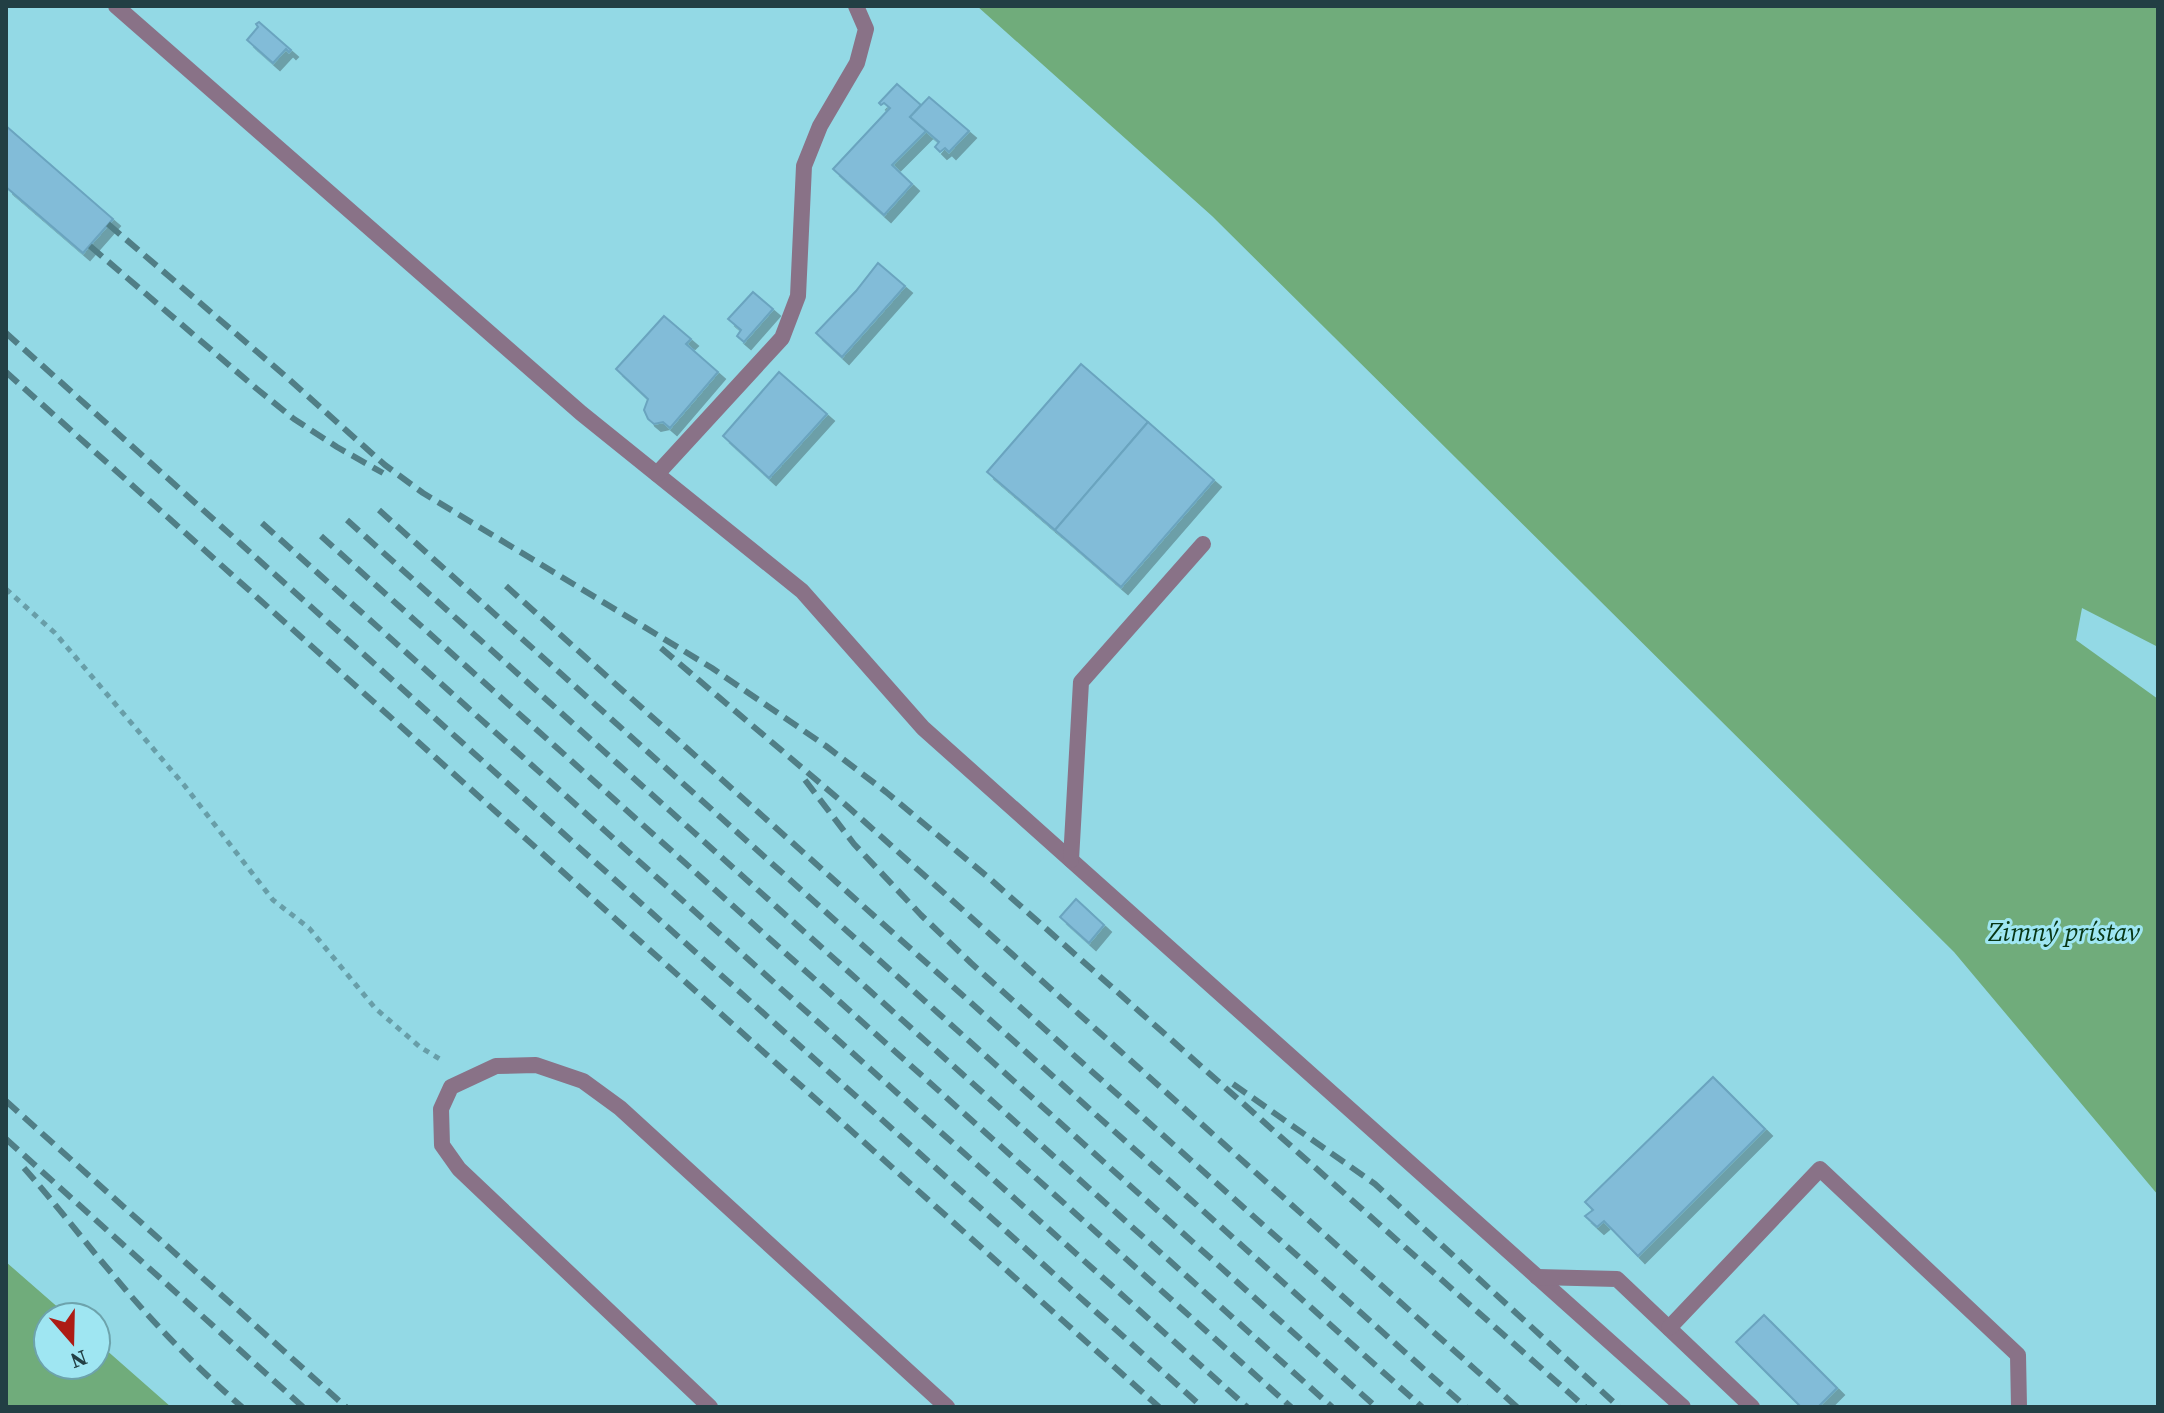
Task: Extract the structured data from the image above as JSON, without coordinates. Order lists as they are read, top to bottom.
{
  "water": ["Zimný prístav"],
  "north": "bottom"
}
